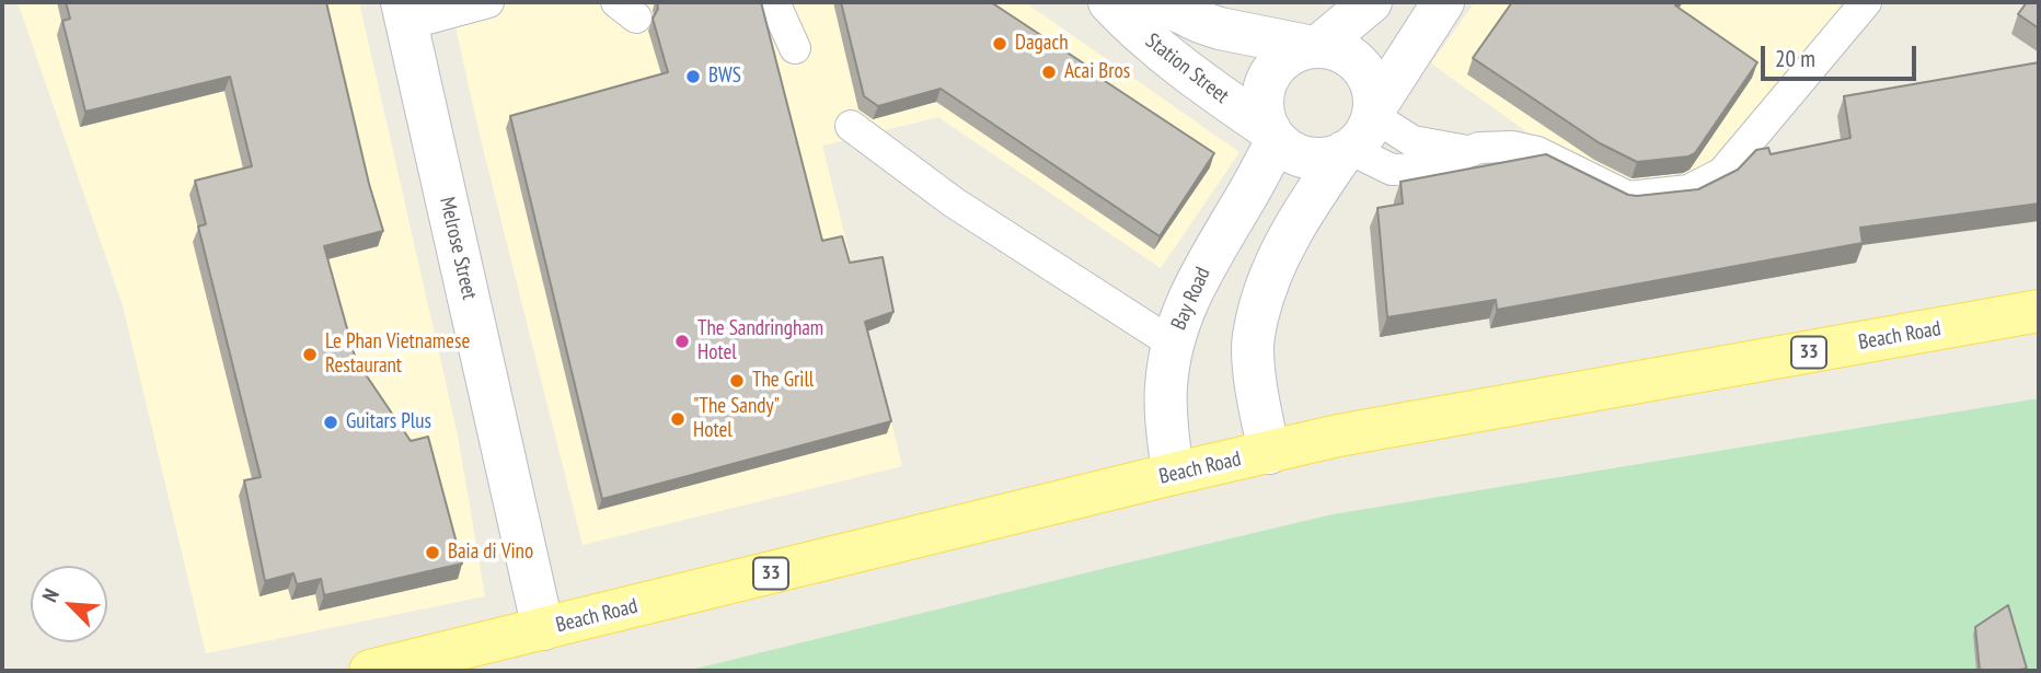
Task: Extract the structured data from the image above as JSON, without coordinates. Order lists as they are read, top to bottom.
{
  "streets": {
    "main road": [
      "Station Street",
      "Melrose Street",
      "Bay Road",
      "Beach Road",
      "33"
    ]
  },
  "crossings": [
    ["Station Street", "Bay Road"],
    ["Melrose Street", "Beach Road"],
    ["Bay Road", "Beach Road"]
  ],
  "places": [
    "Dagach",
    "Acai Bros",
    "BWS",
    "The Sandringham Hotel",
    "Le Phan Vietnamese Restaurant",
    "The Grill",
    "\"The Sandy\" Hotel",
    "Guitars Plus",
    "Baia di Vino"
  ],
  "scale_bar": "20 m",
  "north": "top left"
}
